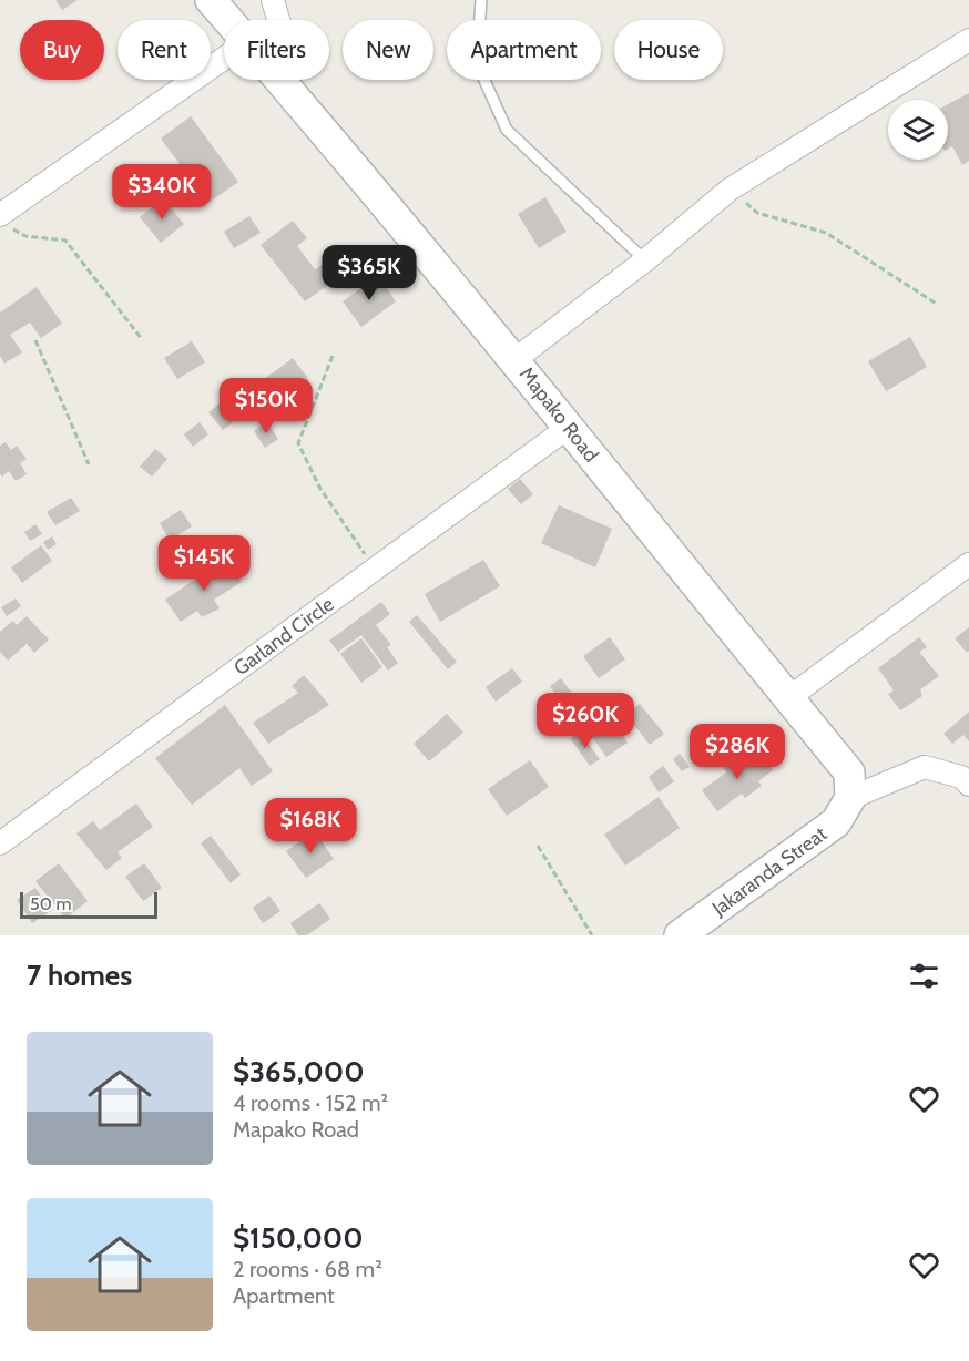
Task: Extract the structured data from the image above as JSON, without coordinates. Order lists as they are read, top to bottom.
{
  "streets": {
    "street": ["Mapako Road", "Garland Circle", "Jakaranda Streat"]
  },
  "crossings": [
    ["Mapako Road", "Garland Circle"],
    ["Mapako Road", "Jakaranda Streat"]
  ],
  "scale_bar": "50 m",
  "page": {
    "chip": [
      "Buy",
      "Rent",
      "Filters",
      "New",
      "Apartment",
      "House"
    ],
    "price": [
      "$340K",
      "$365K",
      "$150K",
      "$145K",
      "$260K",
      "$286K",
      "$168K"
    ],
    "scale": "50 m",
    "heading": "7 homes",
    "list": [
      {
        "name": "$365,000",
        "note": "4 rooms · 152 m² · Mapako Road"
      },
      {
        "name": "$150,000",
        "note": "2 rooms · 68 m² · Apartment"
      }
    ]
  }
}
